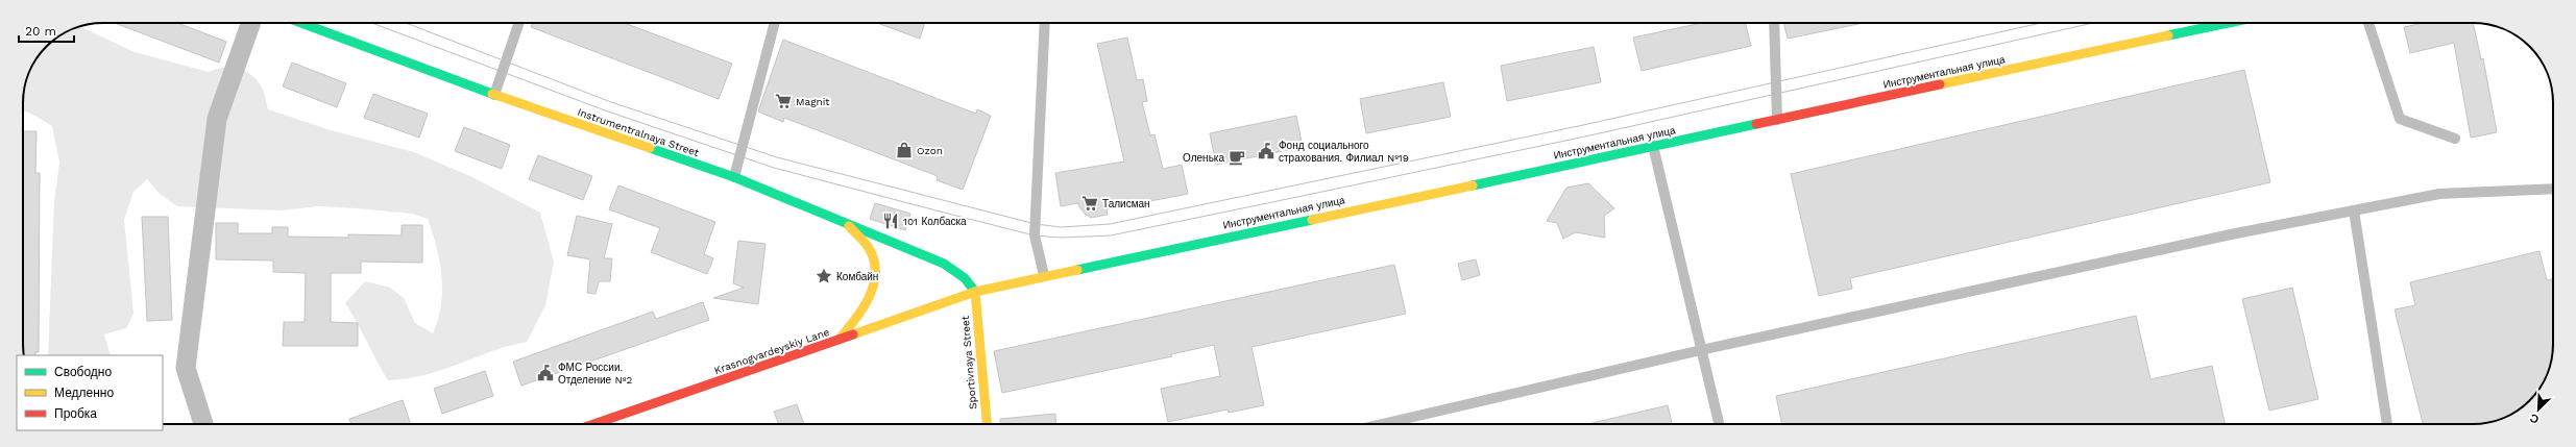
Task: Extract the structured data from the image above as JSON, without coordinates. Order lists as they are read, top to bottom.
{
  "streets": {
    "street": [
      "Инструментальная улица",
      "Instrumentralnaya Street",
      "Krasnogvardeyskiy Lane",
      "Sportivnaya Street"
    ]
  },
  "crossings": [
    ["Инструментальная улица", "Instrumentralnaya Street"],
    ["Инструментальная улица", "Krasnogvardeyskiy Lane"],
    ["Инструментальная улица", "Sportivnaya Street"],
    ["Instrumentralnaya Street", "Krasnogvardeyskiy Lane"],
    ["Instrumentralnaya Street", "Sportivnaya Street"],
    ["Krasnogvardeyskiy Lane", "Sportivnaya Street"]
  ],
  "places": {
    "supermarket": ["Magnit", "Талисман"],
    "shop": ["Ozon"],
    "public building": ["Фонд социального страхования. Филиал №19", "ФМС России. Отделение №2"],
    "cafe": ["Оленька"],
    "restaurant": ["101 Колбаска"],
    "place": ["Комбайн"]
  },
  "legend": ["Свободно", "Медленно", "Пробка"],
  "scale_bar": "20 m",
  "north": "bottom left"
}
